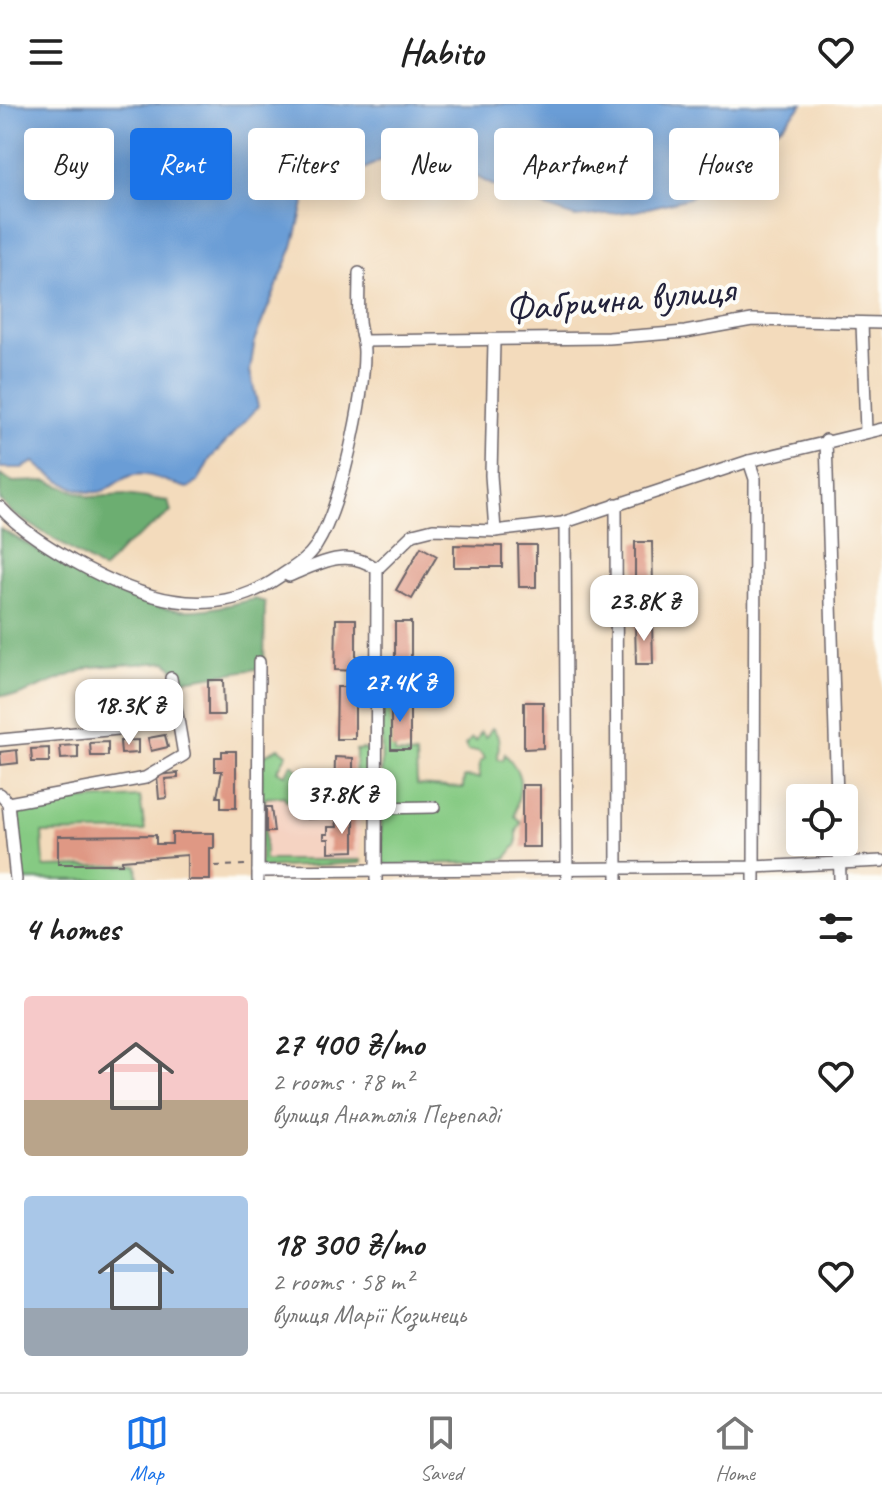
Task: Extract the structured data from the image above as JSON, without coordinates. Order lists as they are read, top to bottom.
{
  "streets": {
    "street": ["Фабрична вулиця"]
  },
  "page": {
    "header": "Habito",
    "chip": [
      "Buy",
      "Rent",
      "Filters",
      "New",
      "Apartment",
      "House"
    ],
    "price": [
      "23.8K ₴",
      "27.4K ₴",
      "18.3K ₴",
      "37.8K ₴"
    ],
    "heading": "4 homes",
    "list": [
      {
        "name": "27 400 ₴/mo",
        "note": "2 rooms · 78 m² · вулиця Анатолія Перепаді"
      },
      {
        "name": "18 300 ₴/mo",
        "note": "2 rooms · 58 m² · вулиця Марії Козинець"
      }
    ],
    "tabs": ["Map", "Saved", "Home"]
  }
}
